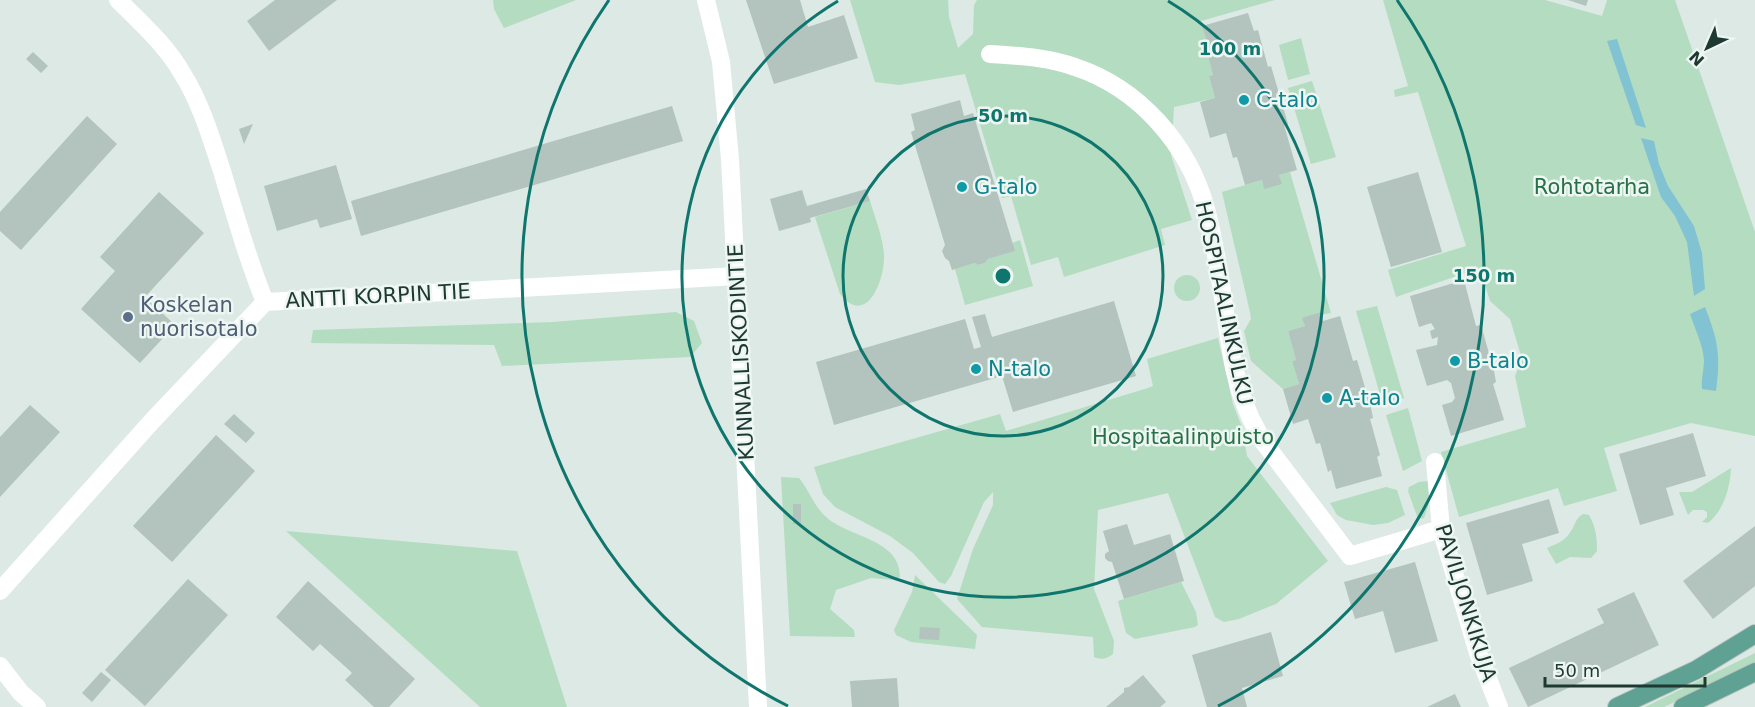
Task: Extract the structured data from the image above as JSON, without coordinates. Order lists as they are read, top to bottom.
{
  "streets": {
    "street": [
      "ANTTI KORPIN TIE",
      "HOSPITAALINKULKU",
      "KUNNALLISKODINTIE",
      "PAVILJONKIKUJA"
    ]
  },
  "crossings": [
    ["ANTTI KORPIN TIE", "KUNNALLISKODINTIE"],
    ["HOSPITAALINKULKU", "PAVILJONKIKUJA"]
  ],
  "parks": ["Rohtotarha", "Hospitaalinpuisto"],
  "places": [
    "C-talo",
    "G-talo",
    "Koskelan nuorisotalo",
    "B-talo",
    "N-talo",
    "A-talo"
  ],
  "scale_bar": "50 m",
  "north": "bottom left",
  "rings": ["100 m", "50 m", "150 m"]
}
